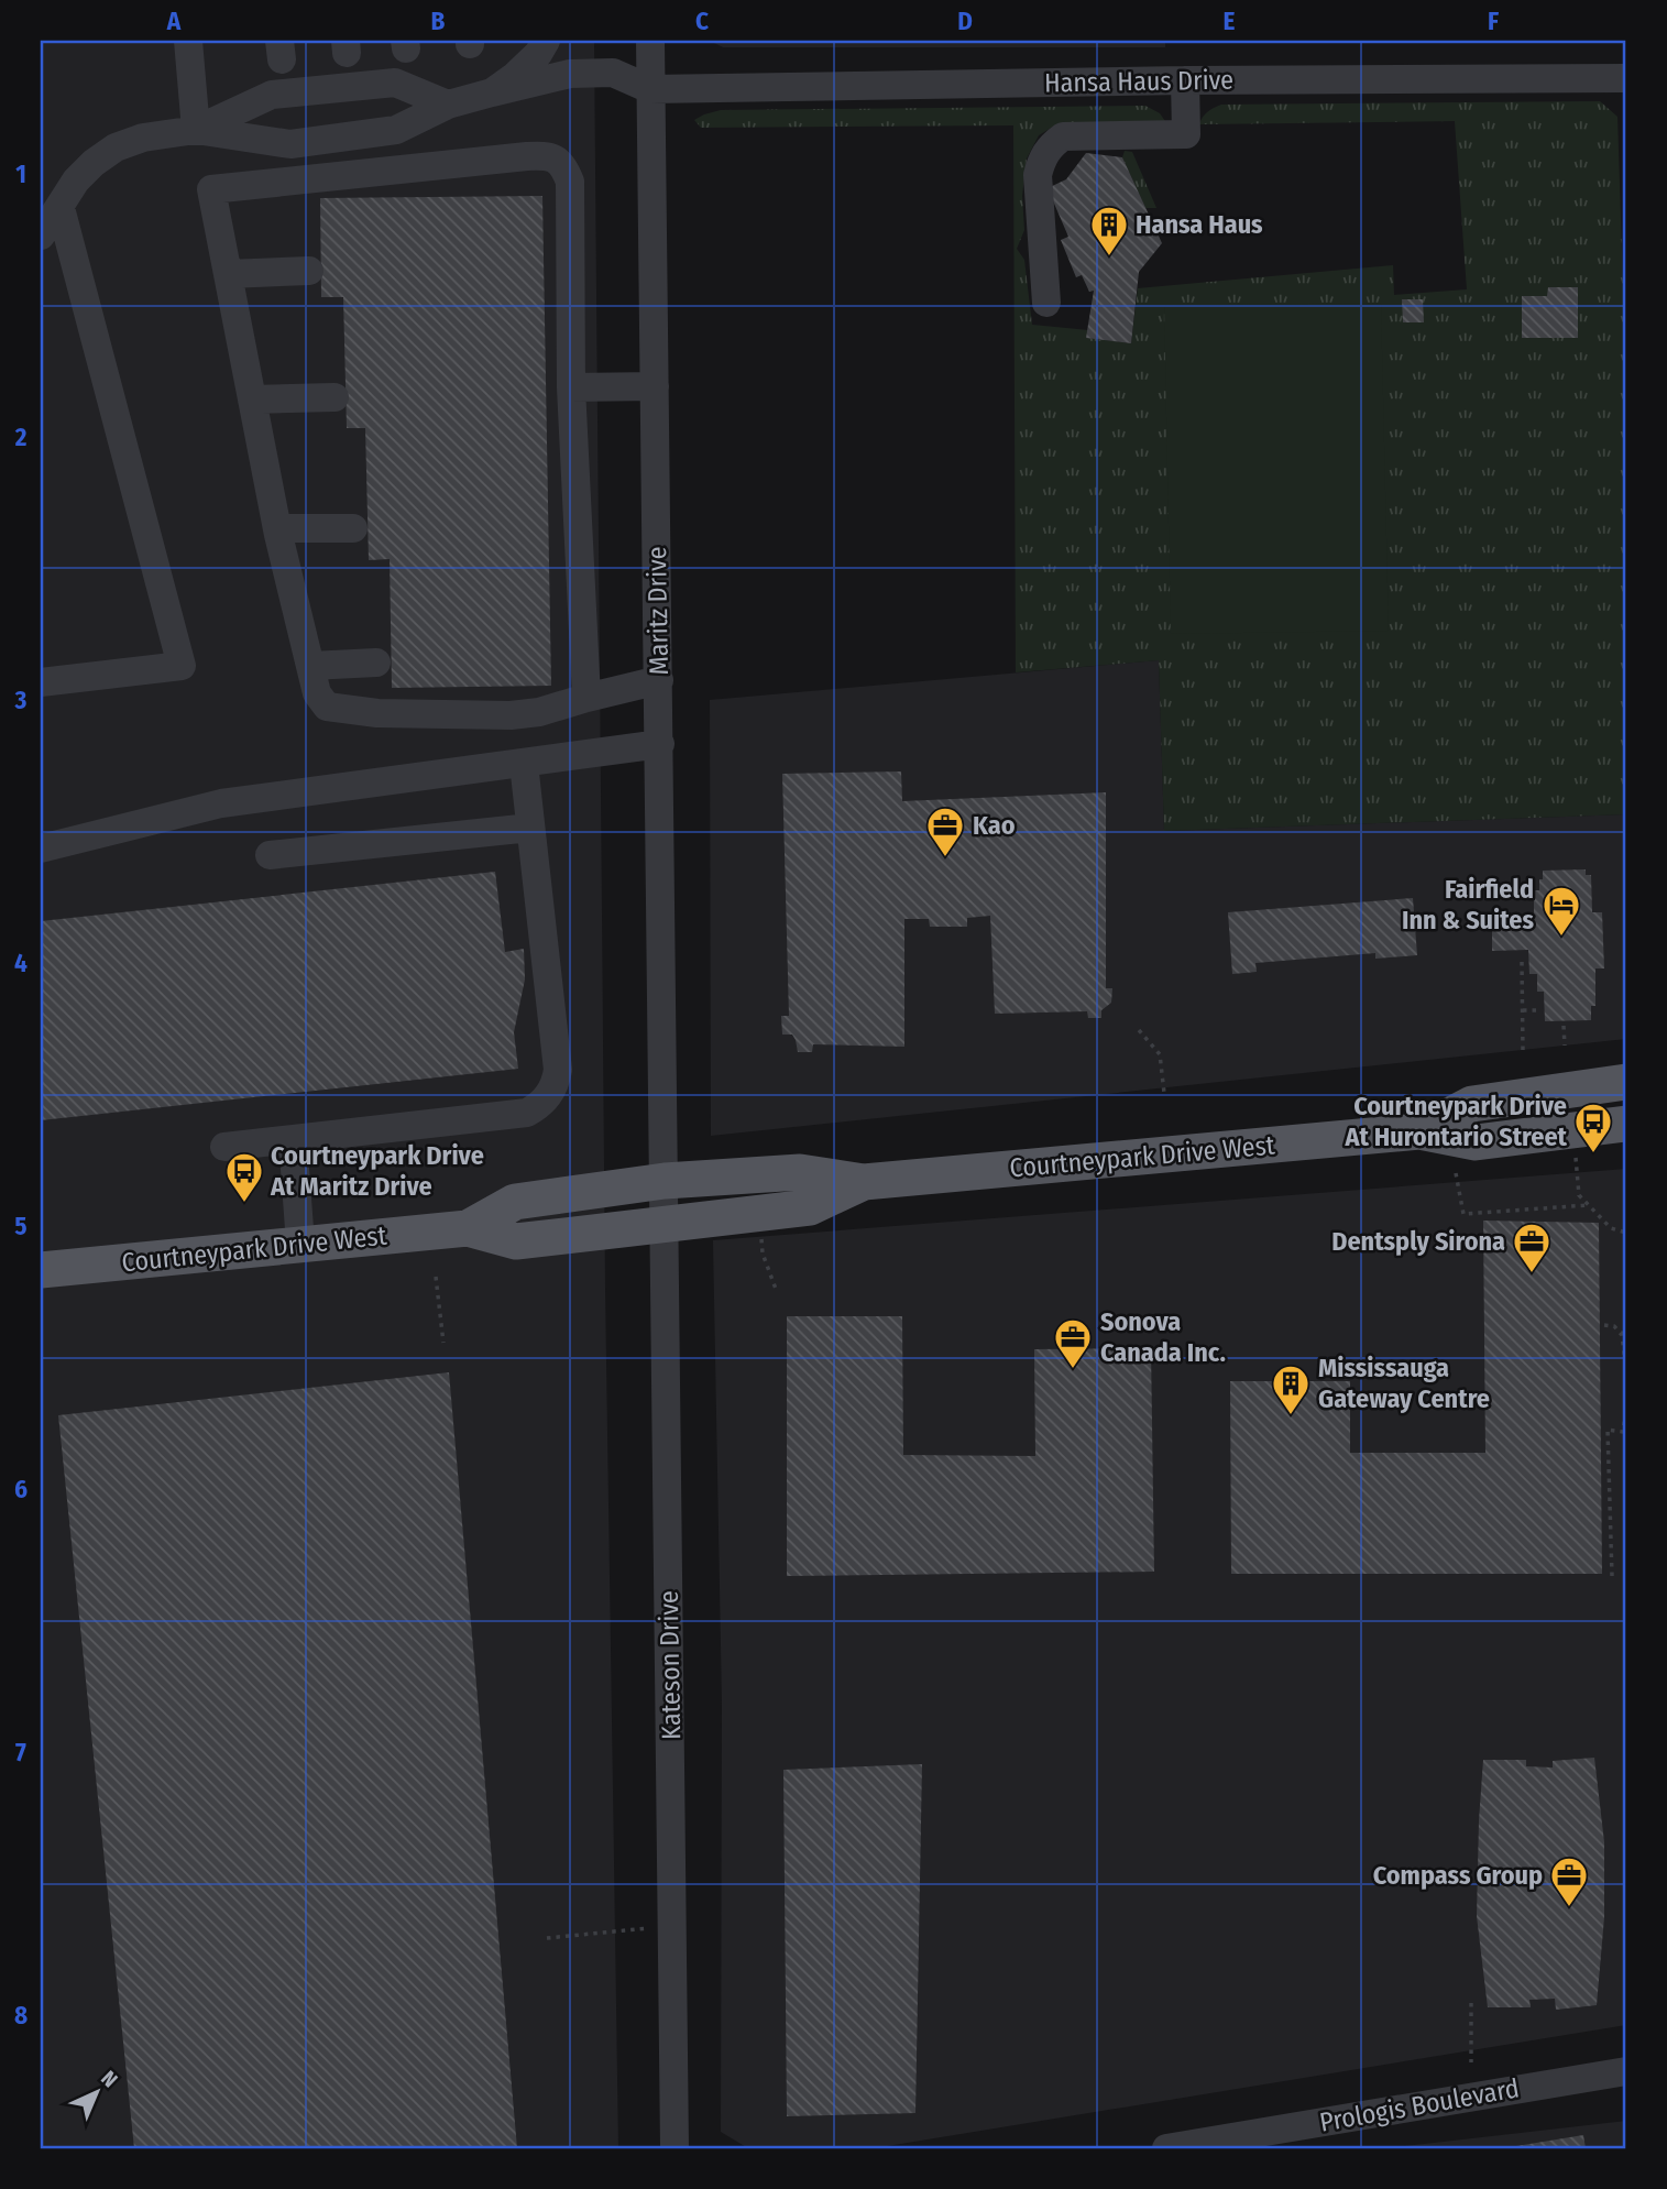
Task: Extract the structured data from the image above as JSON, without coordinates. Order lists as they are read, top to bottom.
{
  "streets": {
    "main road": ["Courtneypark Drive West"],
    "street": [
      "Hansa Haus Drive",
      "Maritz Drive",
      "Kateson Drive",
      "Prologis Boulevard"
    ]
  },
  "crossings": [
    ["Hansa Haus Drive", "Maritz Drive"],
    ["Maritz Drive", "Courtneypark Drive West"],
    ["Maritz Drive", "Kateson Drive"],
    ["Courtneypark Drive West", "Kateson Drive"]
  ],
  "places": {
    "building": ["Hansa Haus", "Mississauga Gateway Centre"],
    "office": [
      "Kao",
      "Dentsply Sirona",
      "Sonova Canada Inc.",
      "Compass Group"
    ],
    "hotel": ["Fairfield Inn & Suites"],
    "bus stop": ["Courtneypark Drive At Hurontario Street", "Courtneypark Drive At Maritz Drive"]
  },
  "north": "top right",
  "grid": {
    "columns": [
      "A",
      "B",
      "C",
      "D",
      "E",
      "F"
    ],
    "rows": [
      "1",
      "2",
      "3",
      "4",
      "5",
      "6",
      "7",
      "8"
    ]
  }
}
